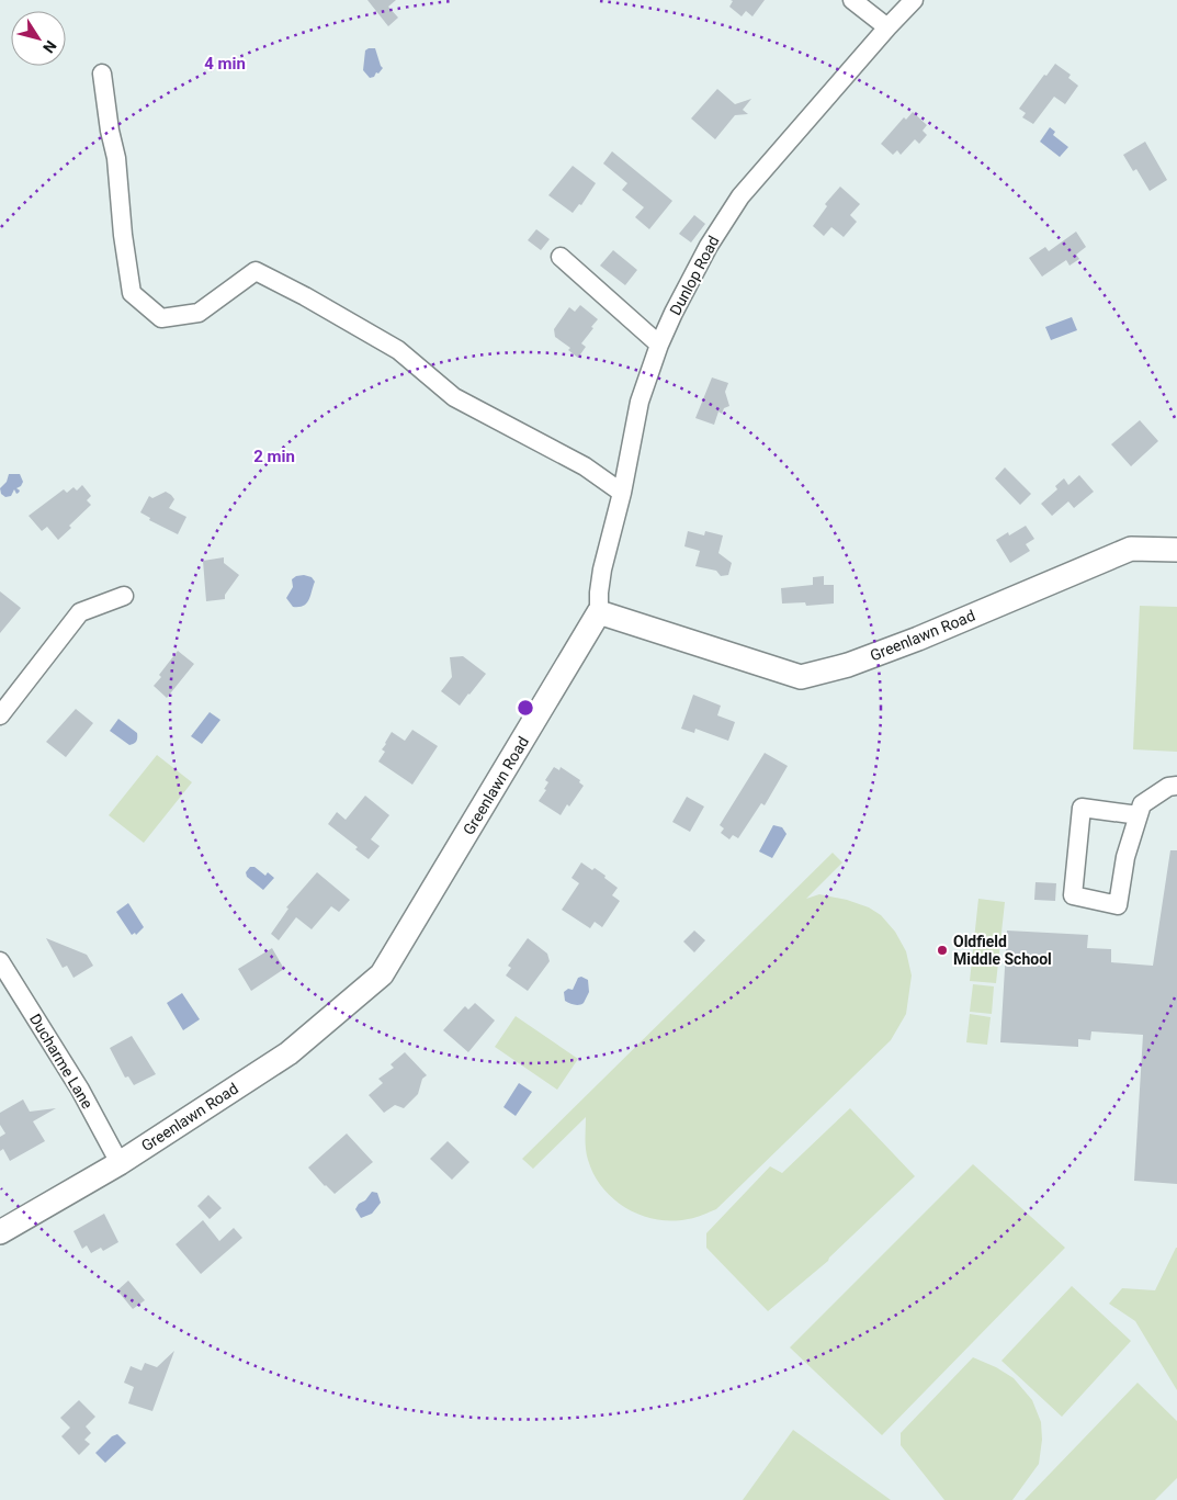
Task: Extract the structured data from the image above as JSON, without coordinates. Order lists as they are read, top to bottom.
{
  "streets": {
    "main road": ["Greenlawn Road"],
    "street": ["Dunlop Road", "Ducharme Lane"]
  },
  "crossings": [
    ["Dunlop Road", "Greenlawn Road"],
    ["Greenlawn Road", "Ducharme Lane"]
  ],
  "places": ["Oldfield Middle School"],
  "north": "bottom right",
  "rings": ["4 min", "2 min"]
}
